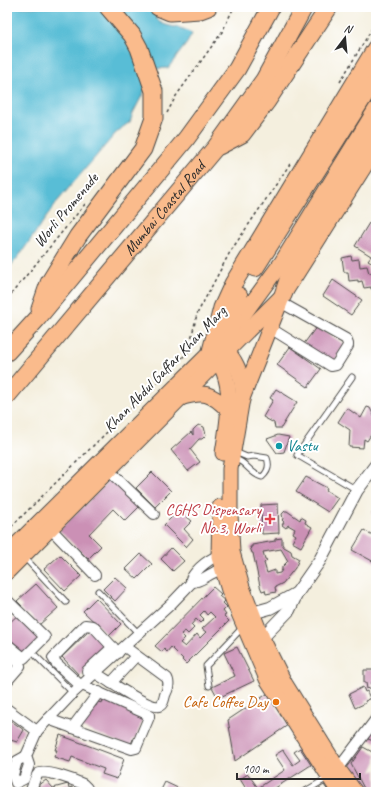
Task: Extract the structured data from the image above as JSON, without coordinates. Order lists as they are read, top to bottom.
{
  "streets": {
    "highway": ["Mumbai Coastal Road"],
    "main road": ["Khan Abdul Gaffar Khan Marg"],
    "path": ["Worli Promenade"]
  },
  "places": {
    "other": ["Vastu", "Cafe Coffee Day"],
    "health": ["CGHS Dispensary No.3, Worli"]
  },
  "scale_bar": "100 m",
  "north": "top"
}
